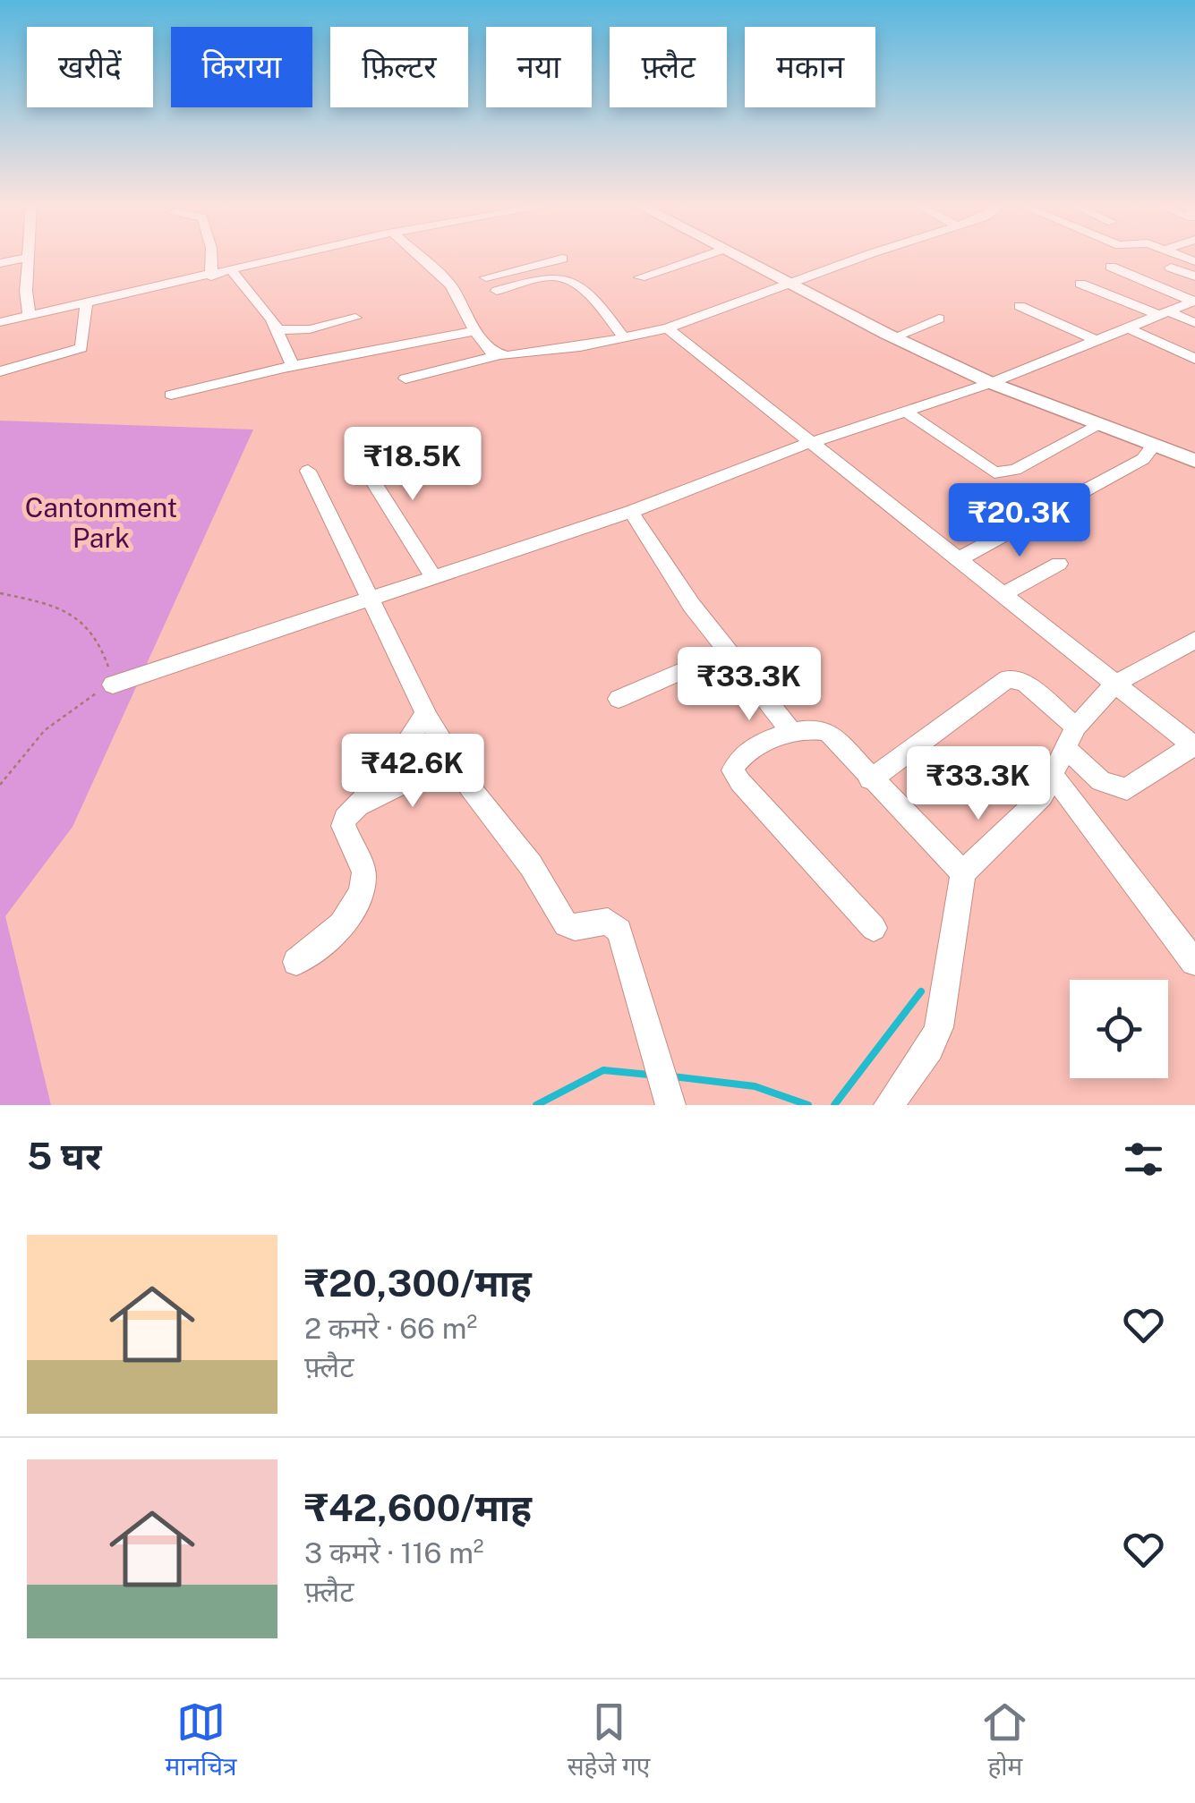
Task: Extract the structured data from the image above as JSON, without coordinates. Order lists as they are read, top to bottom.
{
  "parks": ["Cantonment Park"],
  "page": {
    "chip": [
      "खरीदें",
      "किराया",
      "फ़िल्टर",
      "नया",
      "फ़्लैट",
      "मकान"
    ],
    "price": [
      "₹18.5K",
      "₹20.3K",
      "₹33.3K",
      "₹42.6K",
      "₹33.3K"
    ],
    "heading": "5 घर",
    "list": [
      {
        "name": "₹20,300/माह",
        "note": "2 कमरे · 66 m² · फ़्लैट"
      },
      {
        "name": "₹42,600/माह",
        "note": "3 कमरे · 116 m² · फ़्लैट"
      }
    ],
    "tabs": ["मानचित्र", "सहेजे गए", "होम"]
  }
}
